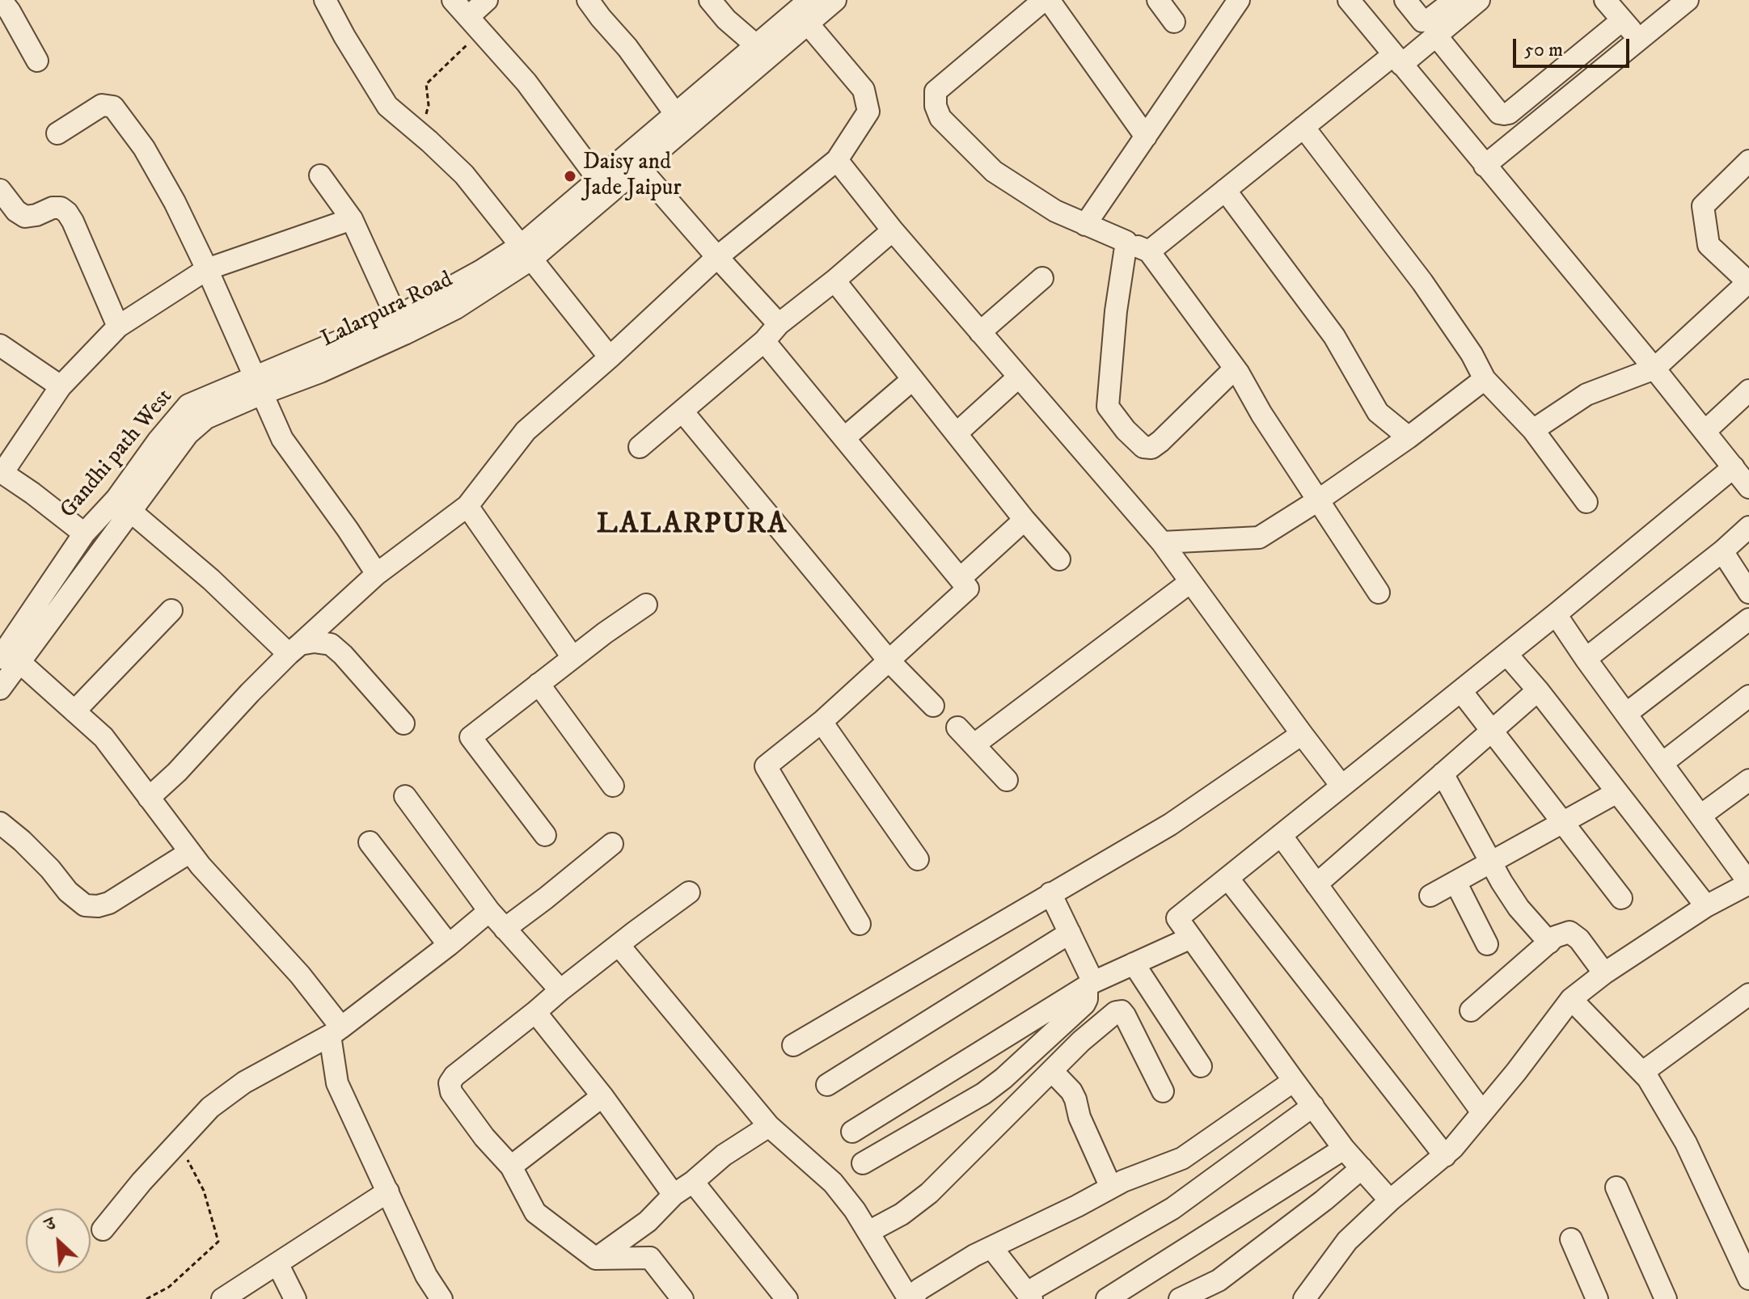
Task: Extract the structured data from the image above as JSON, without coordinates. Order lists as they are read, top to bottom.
{
  "streets": {
    "street": ["Gandhi path West"]
  },
  "districts": ["LALARPURA"],
  "places": ["Daisy and Jade Jaipur"],
  "scale_bar": "50 m",
  "north": "top left"
}
